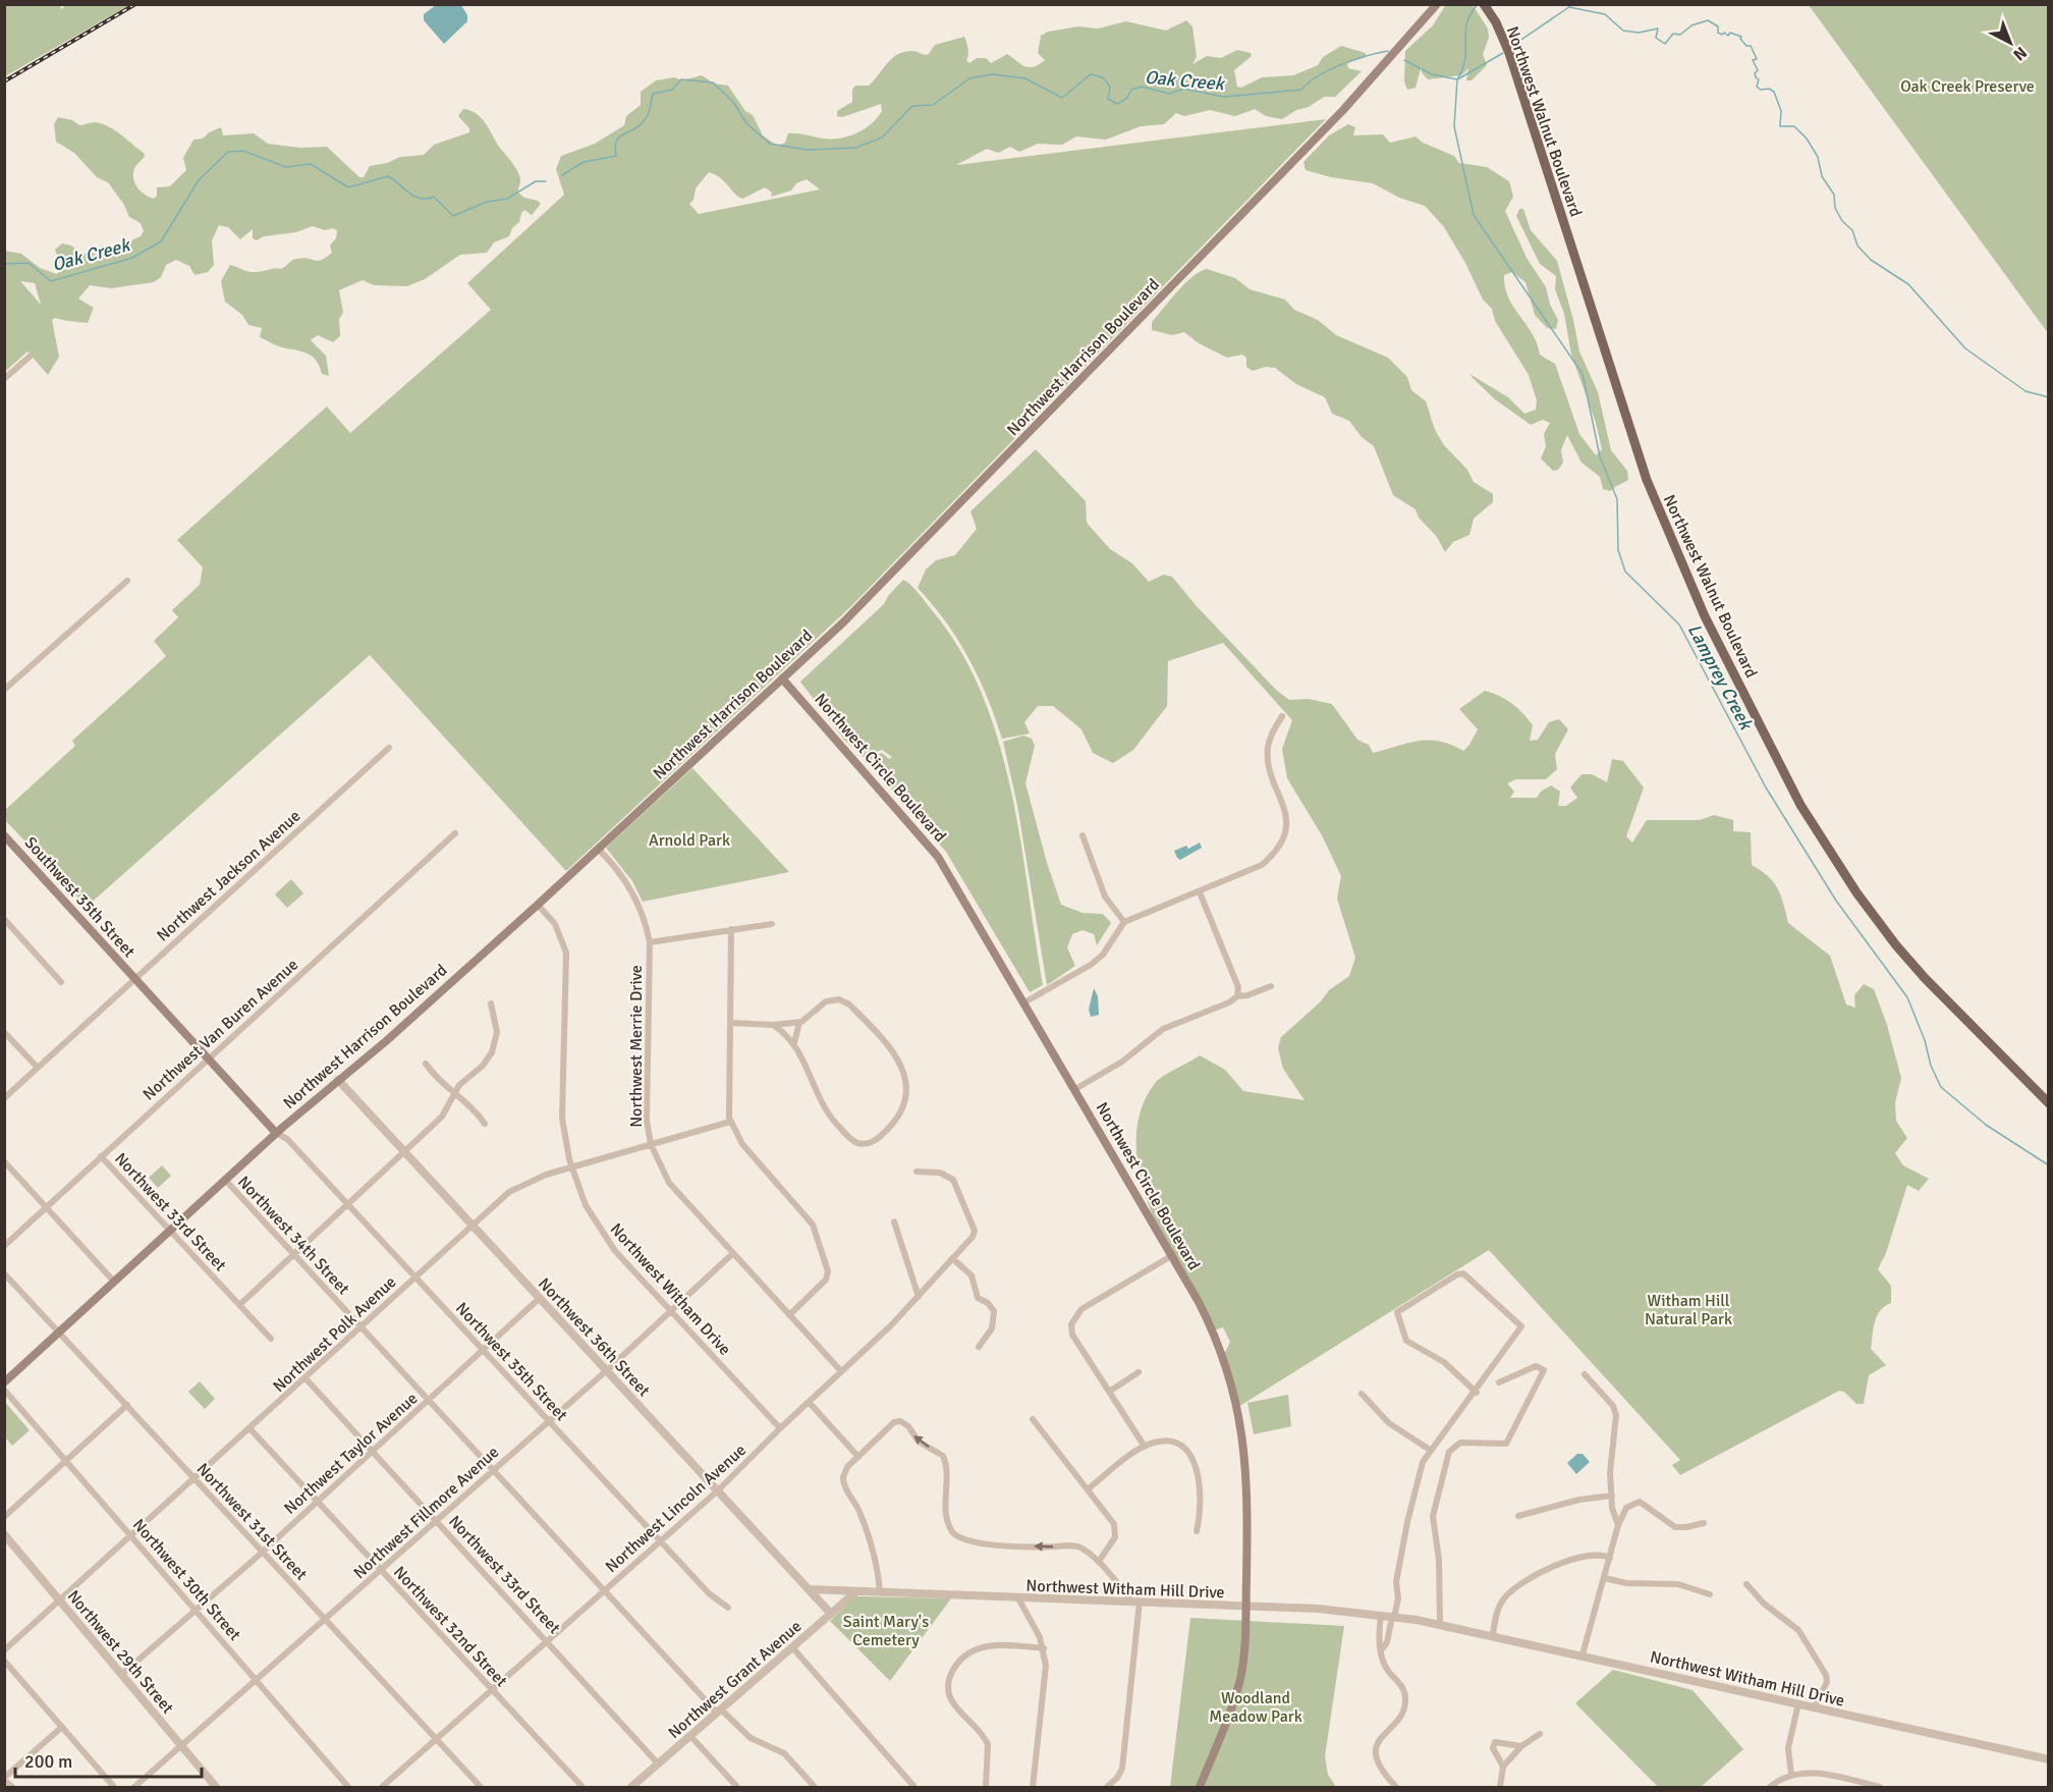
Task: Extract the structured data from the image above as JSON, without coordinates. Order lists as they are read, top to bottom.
{
  "streets": {
    "main road": [
      "Northwest Walnut Boulevard",
      "Northwest Harrison Boulevard",
      "Northwest Circle Boulevard",
      "Southwest 35th Street"
    ],
    "street": [
      "Northwest Jackson Avenue",
      "Northwest Van Buren Avenue",
      "Northwest Merrie Drive",
      "Northwest 33rd Street",
      "Northwest 34th Street",
      "Northwest Witham Drive",
      "Northwest Polk Avenue",
      "Northwest 36th Street",
      "Northwest 35th Street",
      "Northwest Taylor Avenue",
      "Northwest Lincoln Avenue",
      "Northwest Fillmore Avenue",
      "Northwest 31st Street",
      "Northwest 30th Street",
      "Northwest Witham Hill Drive",
      "Northwest 32nd Street",
      "Northwest 29th Street",
      "Northwest Grant Avenue"
    ]
  },
  "crossings": [
    ["Northwest Harrison Boulevard", "Northwest Circle Boulevard"],
    ["Northwest Harrison Boulevard", "Southwest 35th Street"],
    ["Northwest Harrison Boulevard", "Northwest Merrie Drive"],
    ["Northwest Harrison Boulevard", "Northwest 33rd Street"],
    ["Northwest Harrison Boulevard", "Northwest 34th Street"],
    ["Northwest Harrison Boulevard", "Northwest Witham Drive"],
    ["Northwest Harrison Boulevard", "Northwest 36th Street"],
    ["Northwest Harrison Boulevard", "Northwest 35th Street"],
    ["Northwest Harrison Boulevard", "Northwest 31st Street"],
    ["Northwest Circle Boulevard", "Northwest Witham Hill Drive"],
    ["Northwest Jackson Avenue", "Southwest 35th Street"],
    ["Southwest 35th Street", "Northwest Van Buren Avenue"],
    ["Southwest 35th Street", "Northwest 35th Street"],
    ["Northwest Van Buren Avenue", "Northwest 33rd Street"],
    ["Northwest Merrie Drive", "Northwest Polk Avenue"],
    ["Northwest Merrie Drive", "Northwest Lincoln Avenue"],
    ["Northwest Merrie Drive", "Northwest Fillmore Avenue"],
    ["Northwest 33rd Street", "Northwest Polk Avenue"],
    ["Northwest 33rd Street", "Northwest Taylor Avenue"],
    ["Northwest 33rd Street", "Northwest Lincoln Avenue"],
    ["Northwest 33rd Street", "Northwest Fillmore Avenue"],
    ["Northwest 33rd Street", "Northwest Grant Avenue"],
    ["Northwest 34th Street", "Northwest Polk Avenue"],
    ["Northwest 34th Street", "Northwest Taylor Avenue"],
    ["Northwest 34th Street", "Northwest Lincoln Avenue"],
    ["Northwest 34th Street", "Northwest Fillmore Avenue"],
    ["Northwest 34th Street", "Northwest Grant Avenue"],
    ["Northwest Witham Drive", "Northwest Polk Avenue"],
    ["Northwest Witham Drive", "Northwest Lincoln Avenue"],
    ["Northwest Witham Drive", "Northwest Fillmore Avenue"],
    ["Northwest Polk Avenue", "Northwest 36th Street"],
    ["Northwest Polk Avenue", "Northwest 35th Street"],
    ["Northwest Polk Avenue", "Northwest 31st Street"],
    ["Northwest Polk Avenue", "Northwest 30th Street"],
    ["Northwest Polk Avenue", "Northwest 32nd Street"],
    ["Northwest Polk Avenue", "Northwest 29th Street"],
    ["Northwest 36th Street", "Northwest Taylor Avenue"],
    ["Northwest 36th Street", "Northwest Lincoln Avenue"],
    ["Northwest 36th Street", "Northwest Fillmore Avenue"],
    ["Northwest 36th Street", "Northwest Witham Hill Drive"],
    ["Northwest 36th Street", "Northwest Grant Avenue"],
    ["Northwest 35th Street", "Northwest Taylor Avenue"],
    ["Northwest 35th Street", "Northwest Lincoln Avenue"],
    ["Northwest 35th Street", "Northwest Fillmore Avenue"],
    ["Northwest Taylor Avenue", "Northwest 31st Street"],
    ["Northwest Taylor Avenue", "Northwest 30th Street"],
    ["Northwest Taylor Avenue", "Northwest 32nd Street"],
    ["Northwest Taylor Avenue", "Northwest 29th Street"],
    ["Northwest Lincoln Avenue", "Northwest 31st Street"],
    ["Northwest Lincoln Avenue", "Northwest 32nd Street"],
    ["Northwest Fillmore Avenue", "Northwest 31st Street"],
    ["Northwest Fillmore Avenue", "Northwest 30th Street"],
    ["Northwest Fillmore Avenue", "Northwest 32nd Street"],
    ["Northwest Fillmore Avenue", "Northwest 29th Street"],
    ["Northwest Witham Hill Drive", "Northwest Grant Avenue"]
  ],
  "water": ["Oak Creek", "Lamprey Creek"],
  "parks": [
    "Oak Creek Preserve",
    "Arnold Park",
    "Witham Hill Natural Park",
    "Saint Mary's Cemetery",
    "Woodland Meadow Park"
  ],
  "scale_bar": "200 m",
  "north": "bottom right"
}
